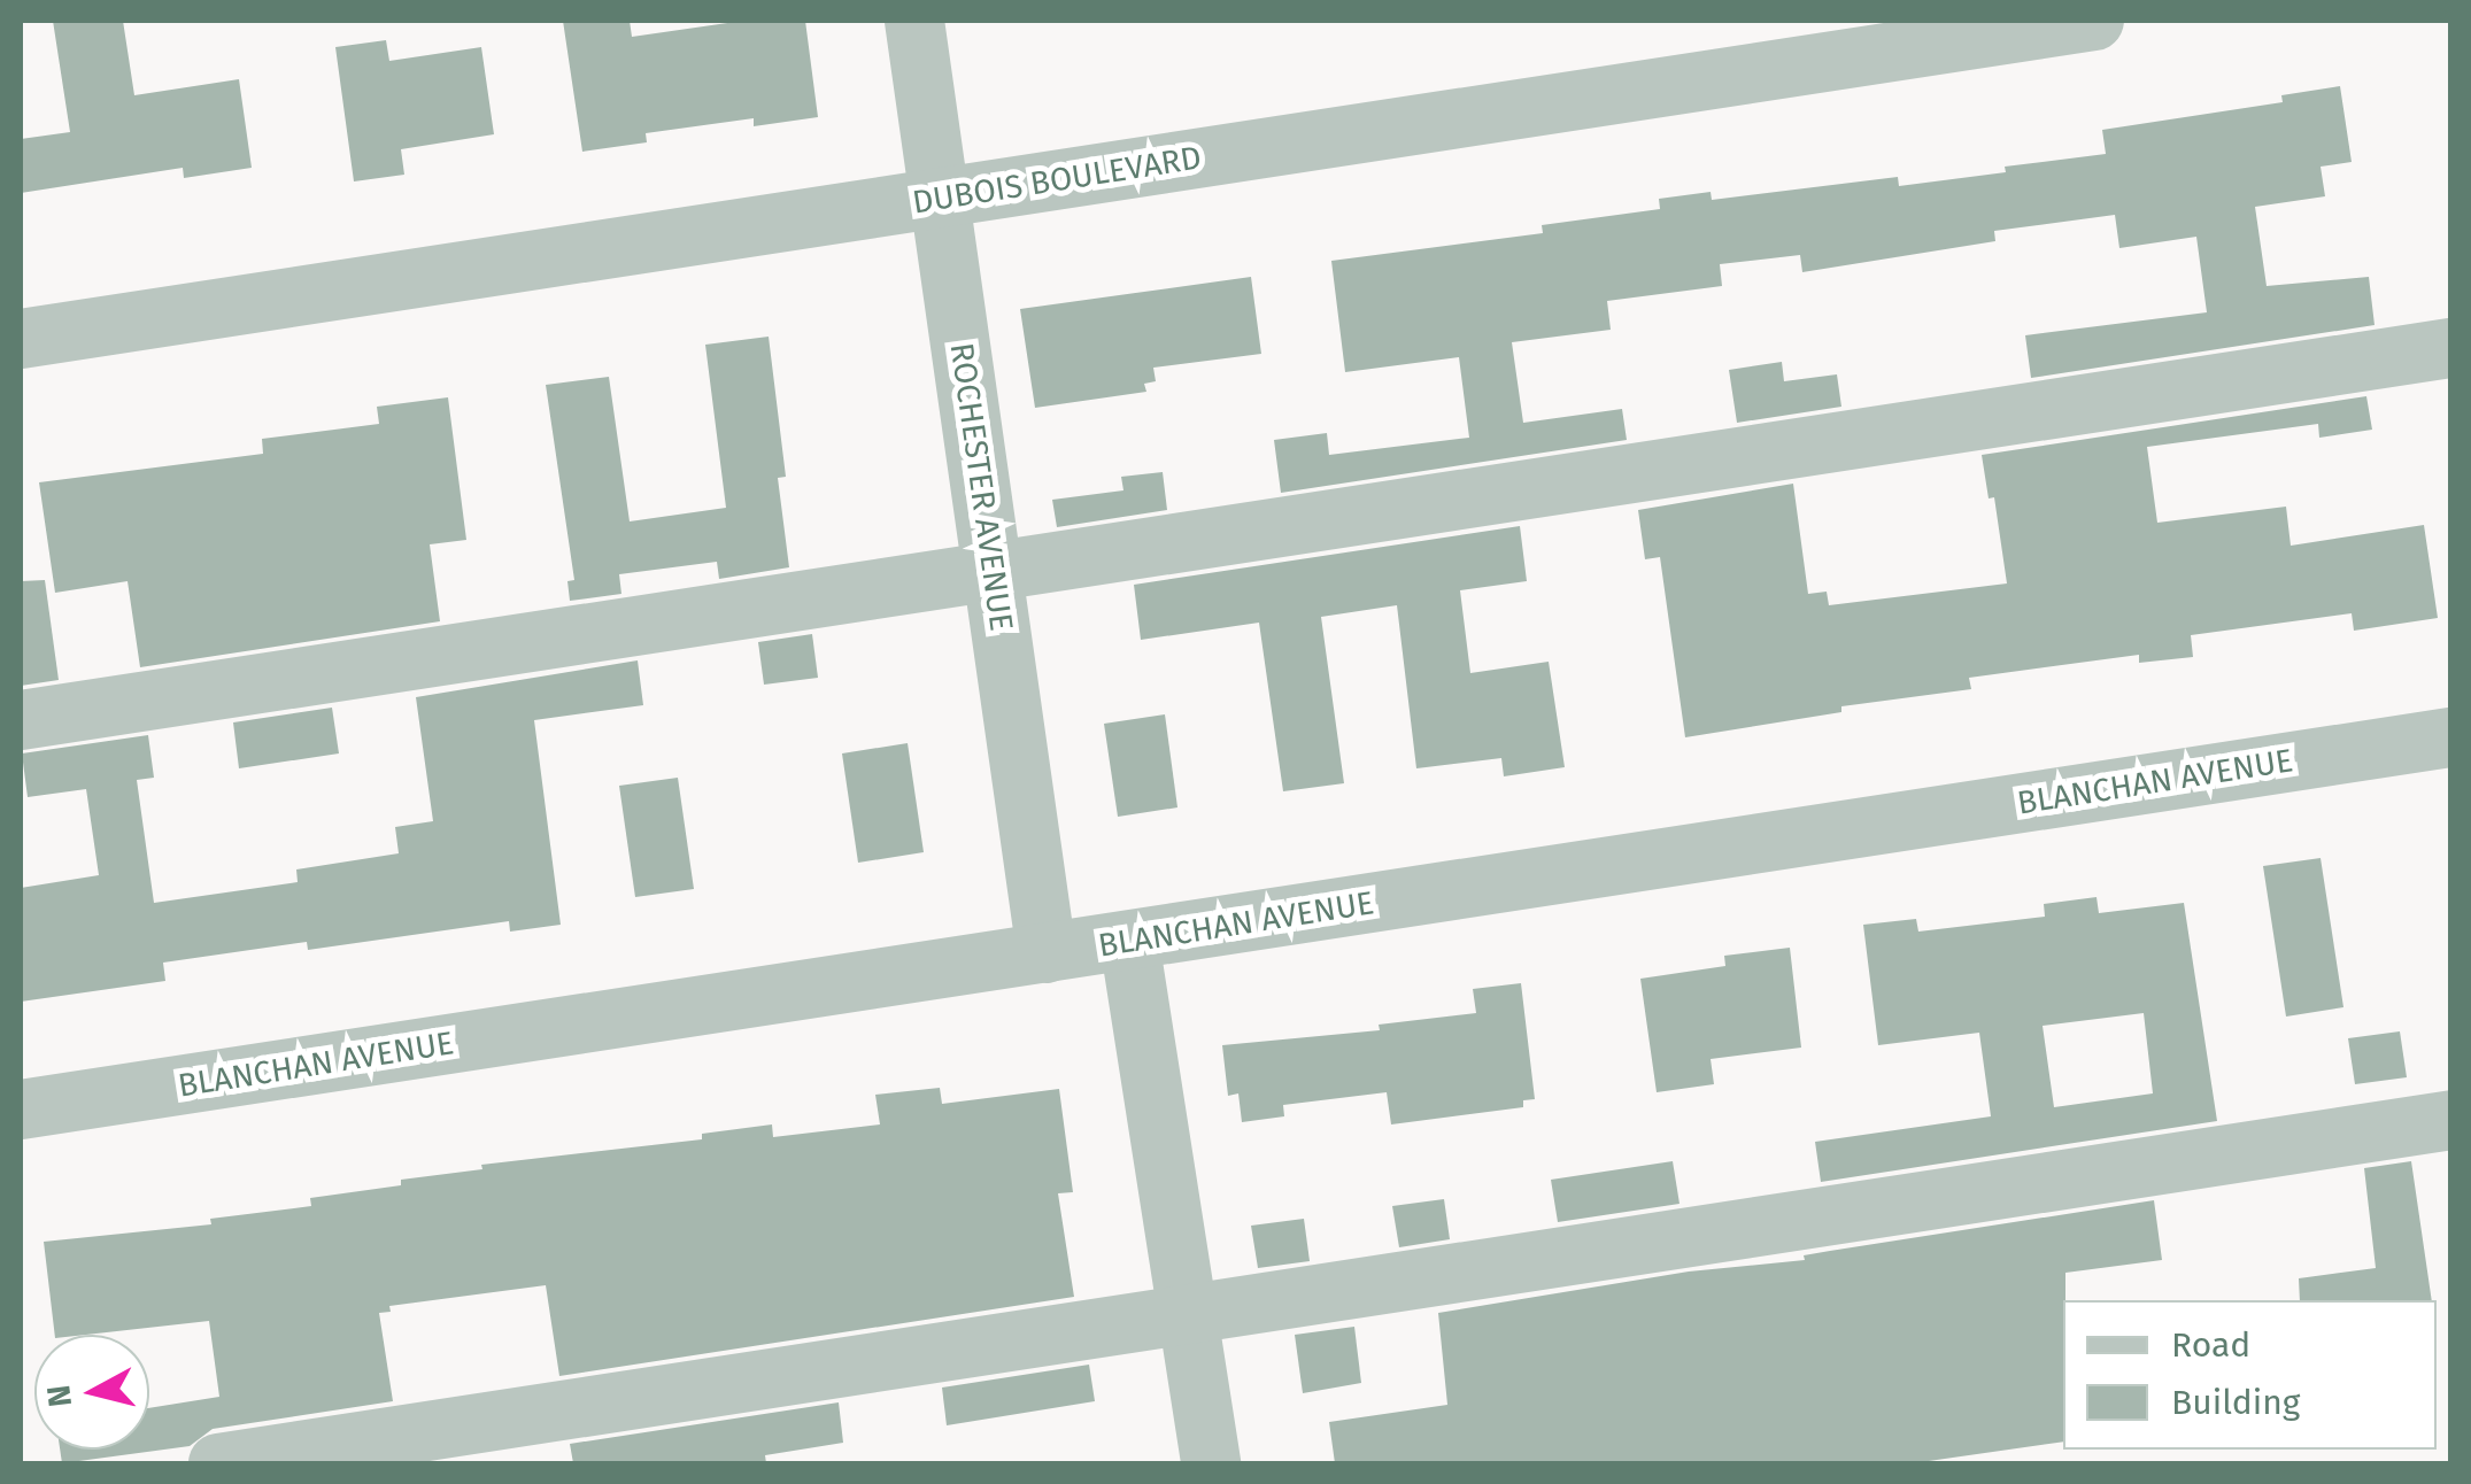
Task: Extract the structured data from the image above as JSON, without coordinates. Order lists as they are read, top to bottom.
{
  "streets": {
    "street": ["DUBOIS BOULEVARD", "ROCHESTER AVENUE", "BLANCHAN AVENUE"]
  },
  "crossings": [
    ["DUBOIS BOULEVARD", "ROCHESTER AVENUE"],
    ["ROCHESTER AVENUE", "BLANCHAN AVENUE"]
  ],
  "legend": ["Road", "Building"],
  "north": "left"
}
